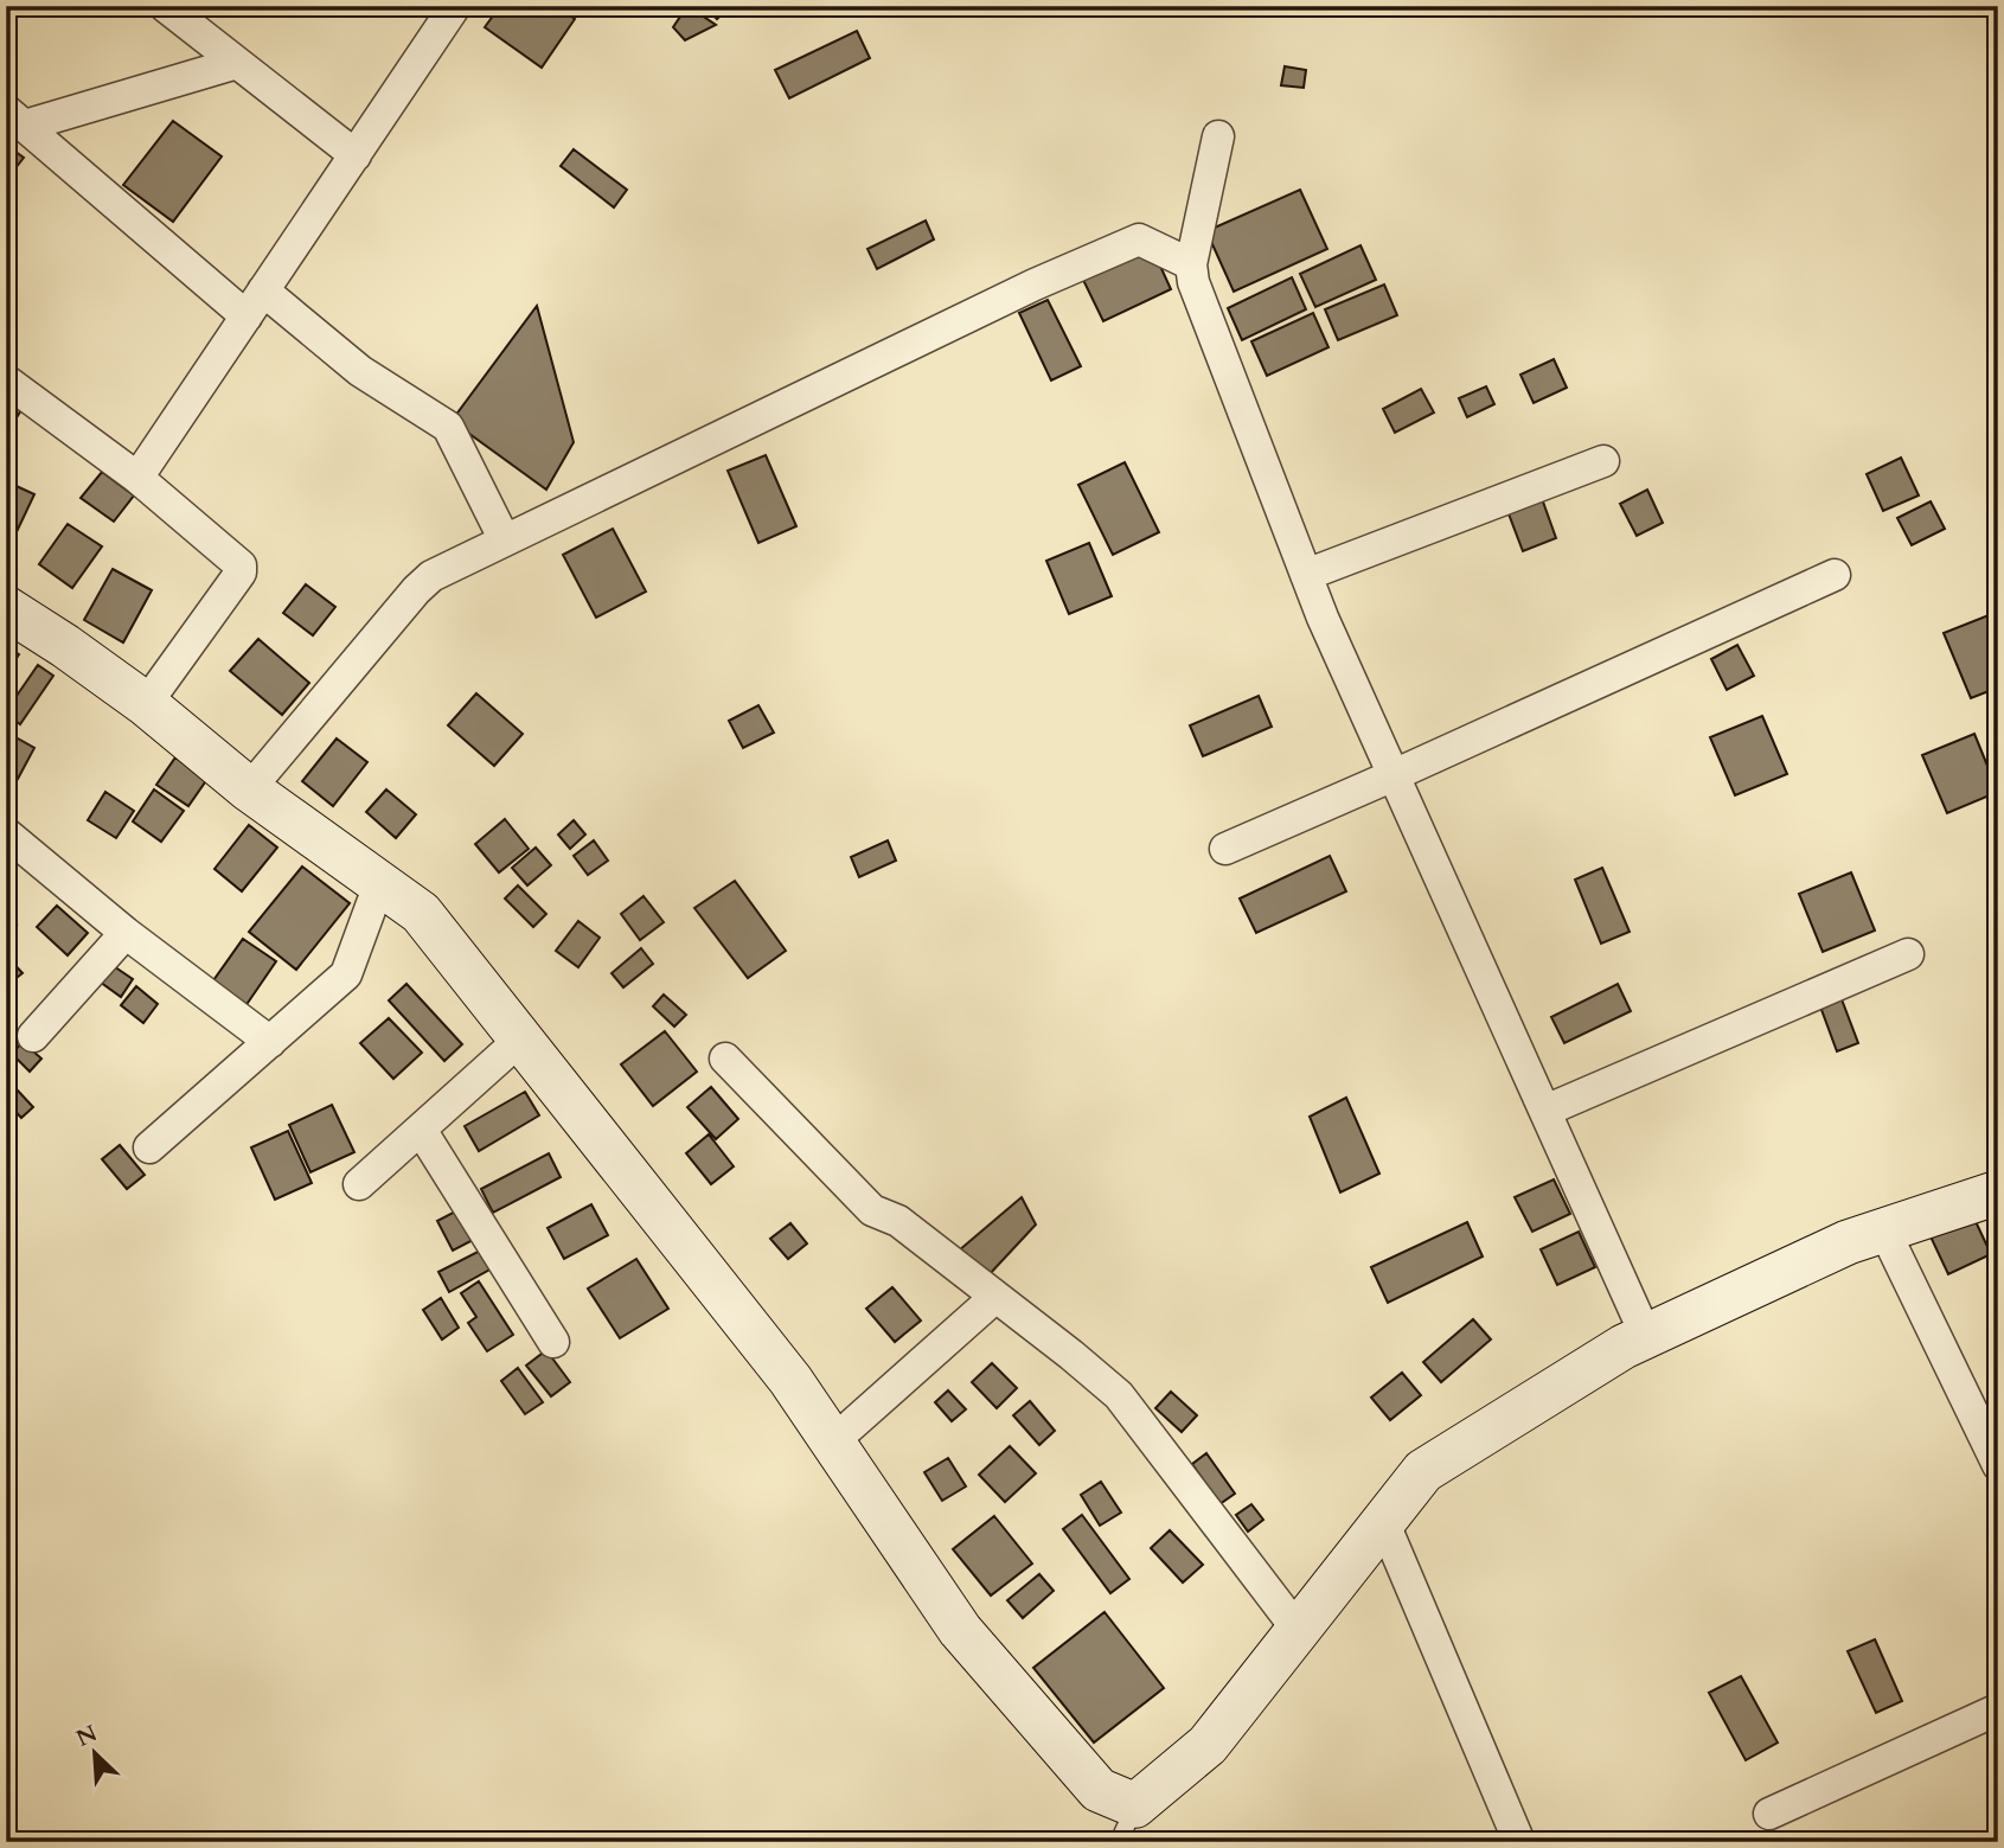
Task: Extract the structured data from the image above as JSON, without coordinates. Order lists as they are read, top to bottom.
{
  "north": "top left"
}
